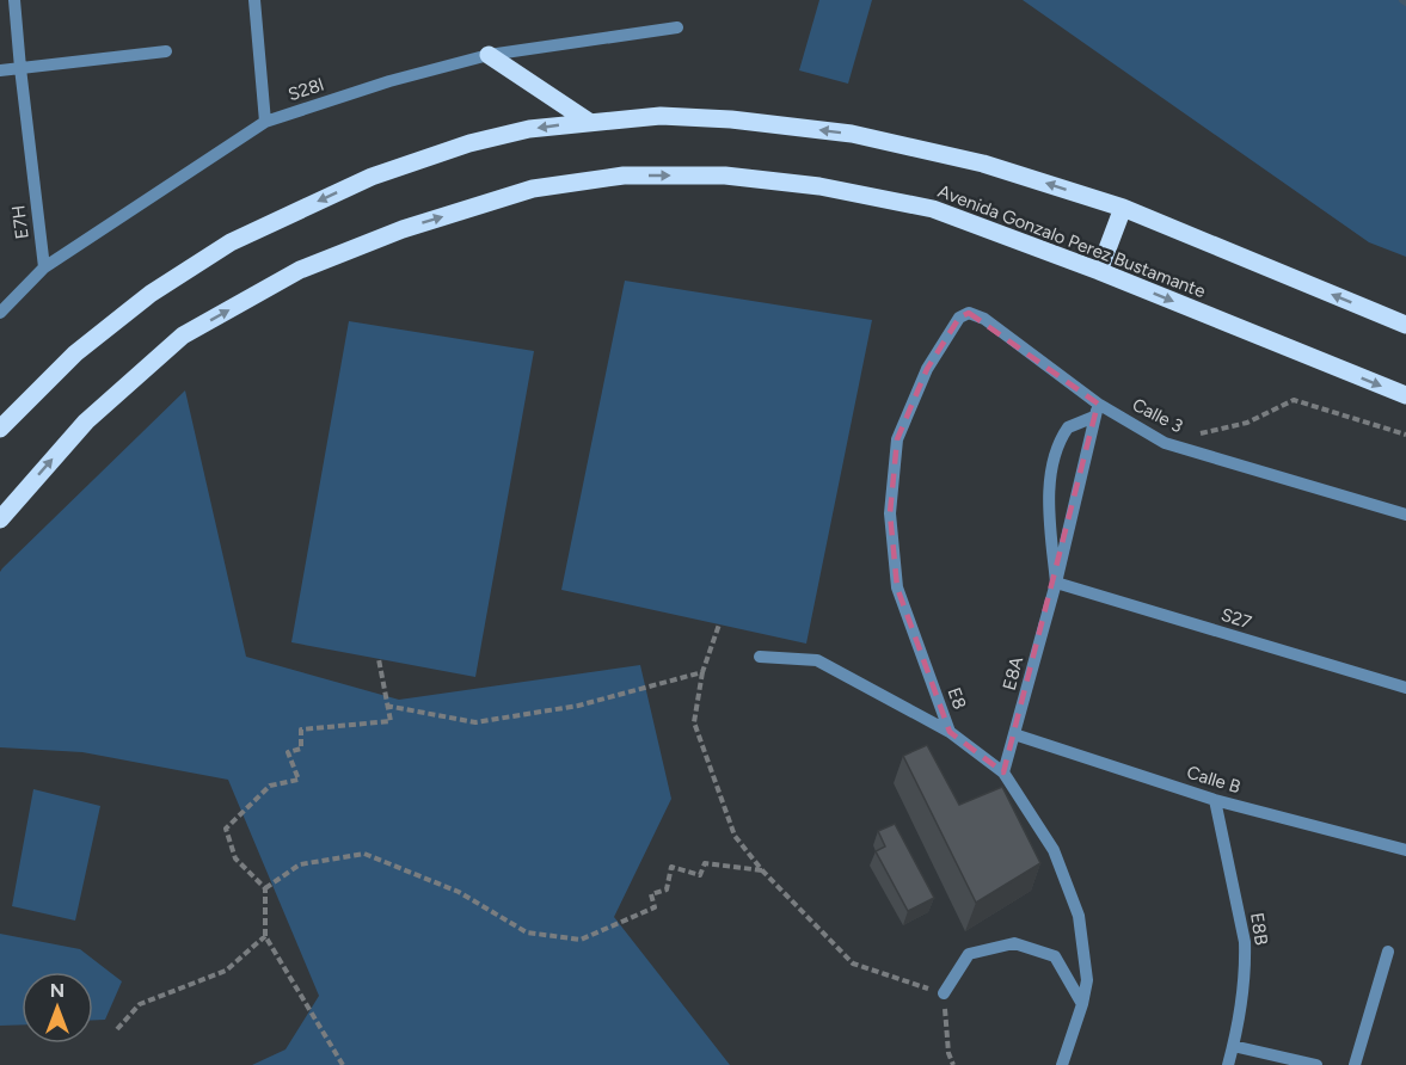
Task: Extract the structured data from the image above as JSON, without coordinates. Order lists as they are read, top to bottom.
{
  "streets": {
    "main road": ["Avenida Gonzalo Perez Bustamante"],
    "street": [
      "S28l",
      "E7H",
      "Calle 3",
      "S27",
      "E8A",
      "E8",
      "Calle B",
      "E8B"
    ]
  },
  "crossings": [
    ["S28l", "E7H"],
    ["Calle 3", "E8A"],
    ["Calle 3", "E8"],
    ["S27", "E8A"],
    ["E8A", "E8"],
    ["E8A", "Calle B"],
    ["Calle B", "E8B"]
  ],
  "north": "top"
}
